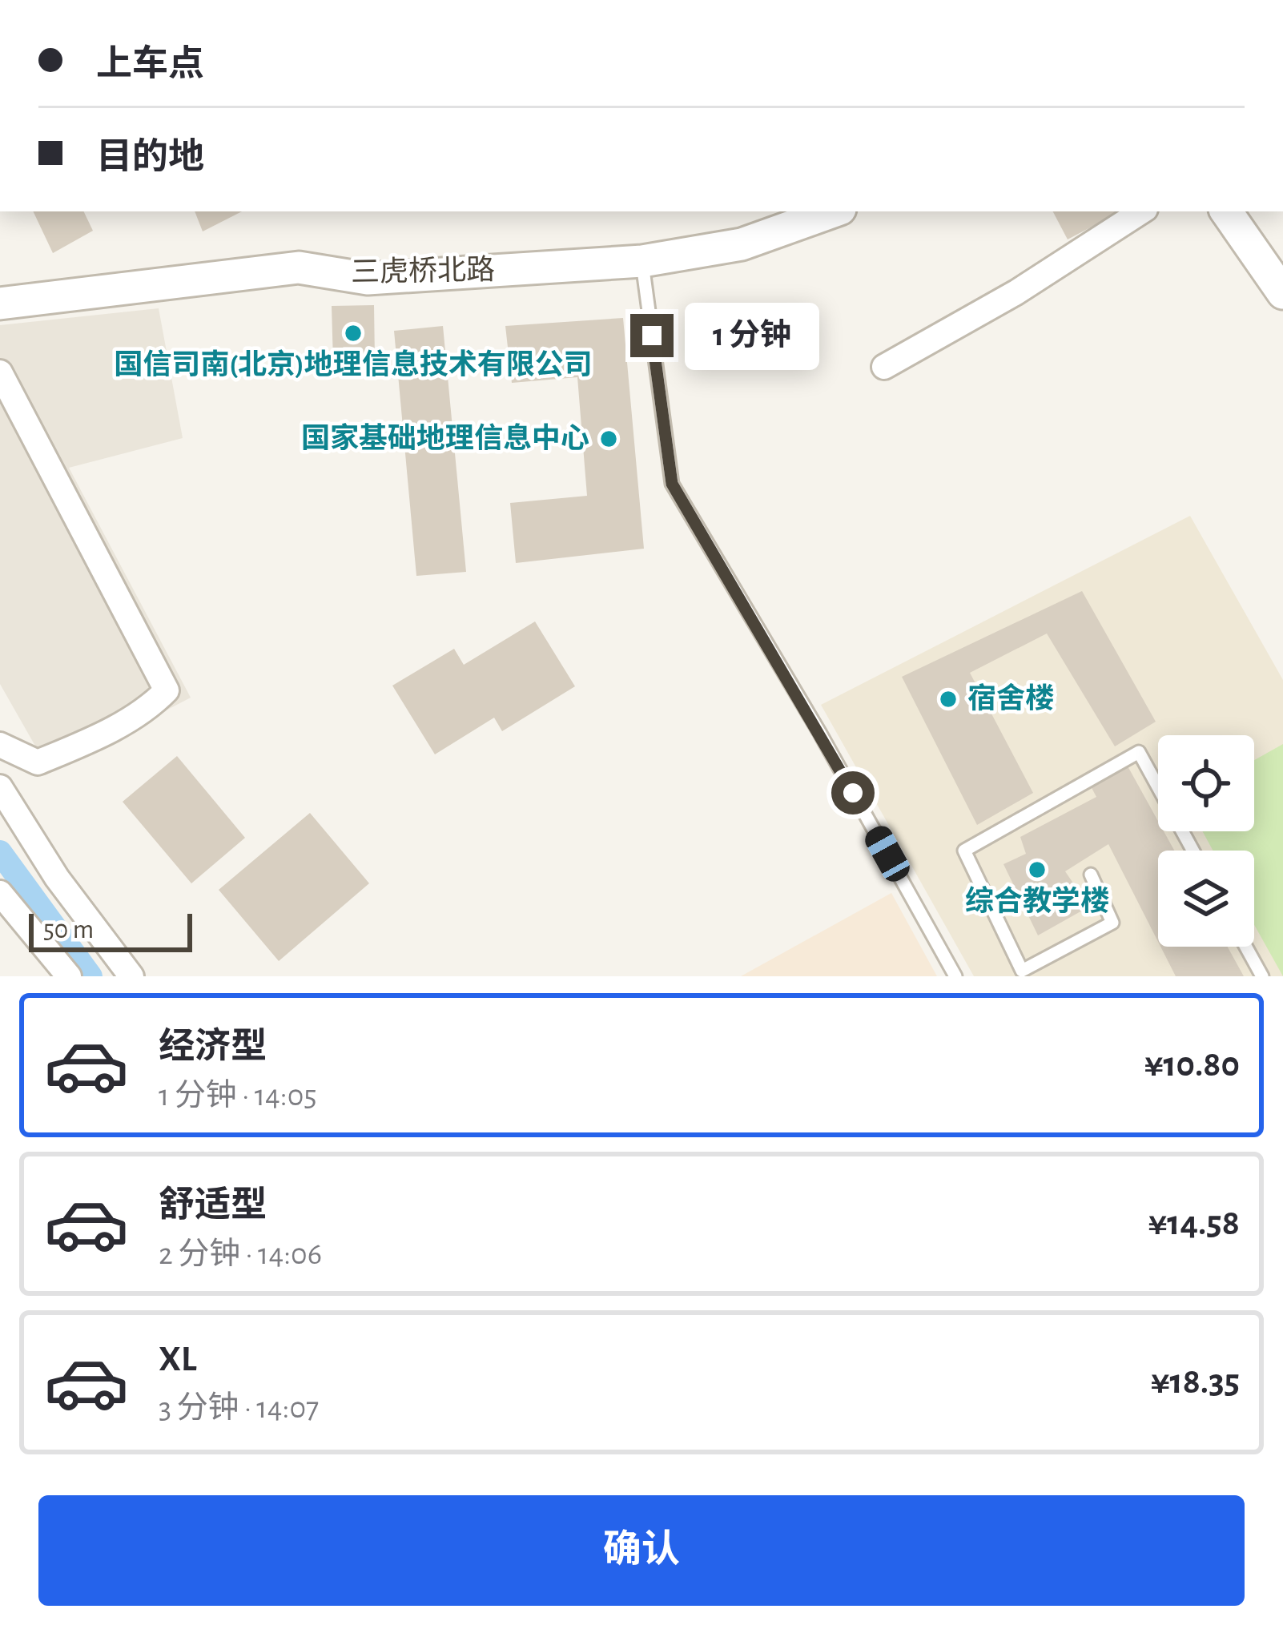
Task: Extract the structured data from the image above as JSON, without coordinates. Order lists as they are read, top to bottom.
{
  "streets": {
    "street": ["三虎桥北路"]
  },
  "places": [
    "国信司南(北京)地理信息技术有限公司",
    "国家基础地理信息中心",
    "宿舍楼",
    "综合教学楼"
  ],
  "scale_bar": "50 m",
  "page": {
    "banner": ["上车点", "目的地"],
    "bubble": "1 分钟",
    "scale": "50 m",
    "list": [
      {
        "name": "经济型",
        "note": "1 分钟 · 14:05",
        "value": "¥10.80"
      },
      {
        "name": "舒适型",
        "note": "2 分钟 · 14:06",
        "value": "¥14.58"
      },
      {
        "name": "XL",
        "note": "3 分钟 · 14:07",
        "value": "¥18.35"
      }
    ],
    "buttons": "确认"
  }
}
